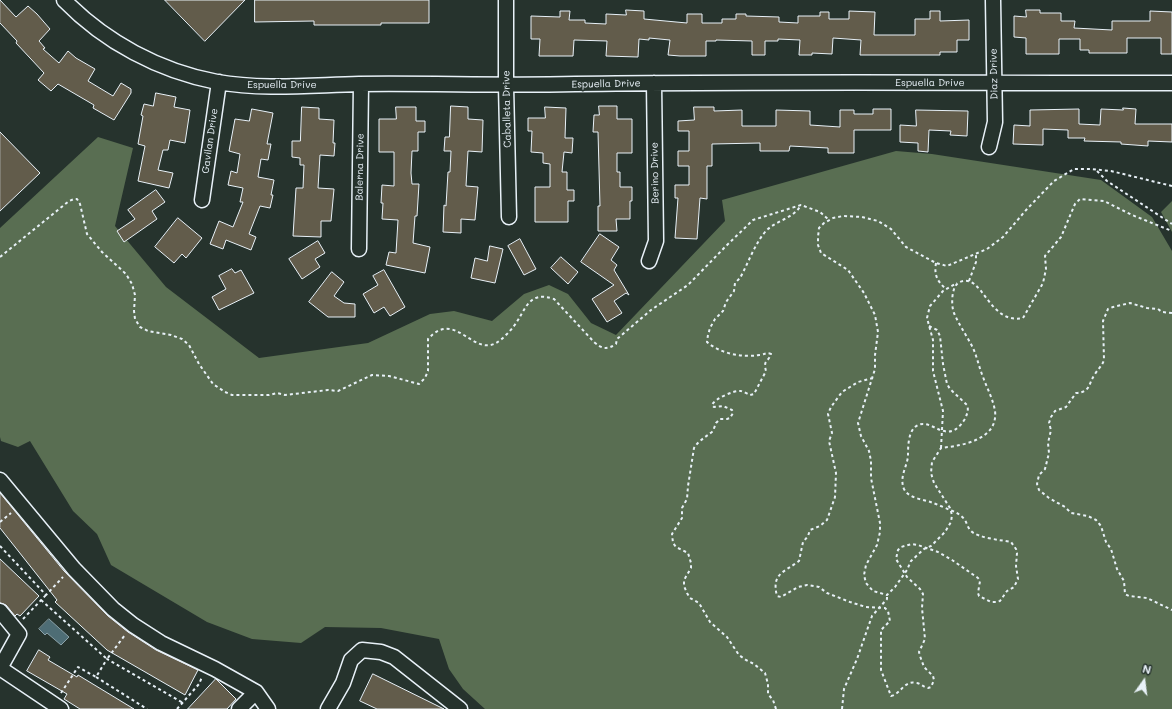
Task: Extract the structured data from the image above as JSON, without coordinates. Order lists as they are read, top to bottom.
{
  "streets": {
    "street": [
      "Diaz Drive",
      "Espuella Drive",
      "Caballeta Drive",
      "Gavilan Drive",
      "Balerna Drive",
      "Berino Drive"
    ]
  },
  "crossings": [
    ["Diaz Drive", "Espuella Drive"],
    ["Espuella Drive", "Caballeta Drive"],
    ["Espuella Drive", "Gavilan Drive"],
    ["Espuella Drive", "Balerna Drive"],
    ["Espuella Drive", "Berino Drive"]
  ],
  "north": "top"
}
